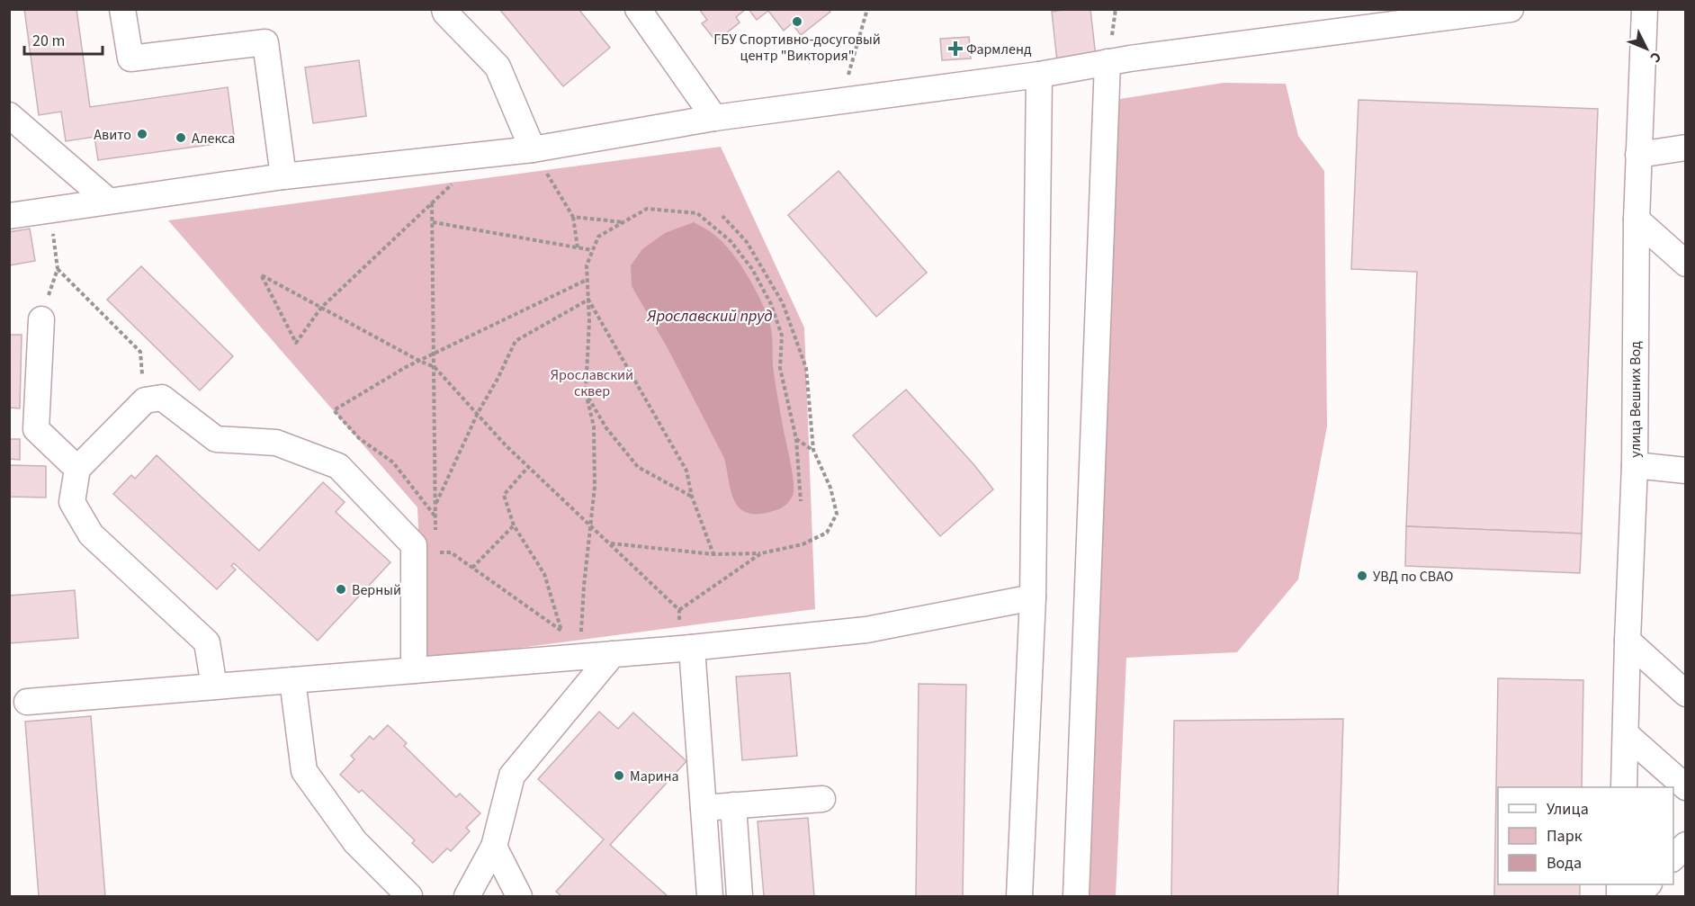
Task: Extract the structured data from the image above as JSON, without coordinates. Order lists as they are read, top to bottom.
{
  "streets": {
    "street": ["улица Вешних Вод"]
  },
  "water": ["Ярославский пруд"],
  "parks": ["Ярославский сквер"],
  "places": {
    "other": [
      "ГБУ Спортивно-досуговый центр \"Виктория\"",
      "Авито",
      "Алекса",
      "УВД по СВАО",
      "Верный",
      "Марина"
    ],
    "health": ["Фармленд"]
  },
  "legend": ["Улица", "Парк", "Вода"],
  "scale_bar": "20 m",
  "north": "bottom right"
}
